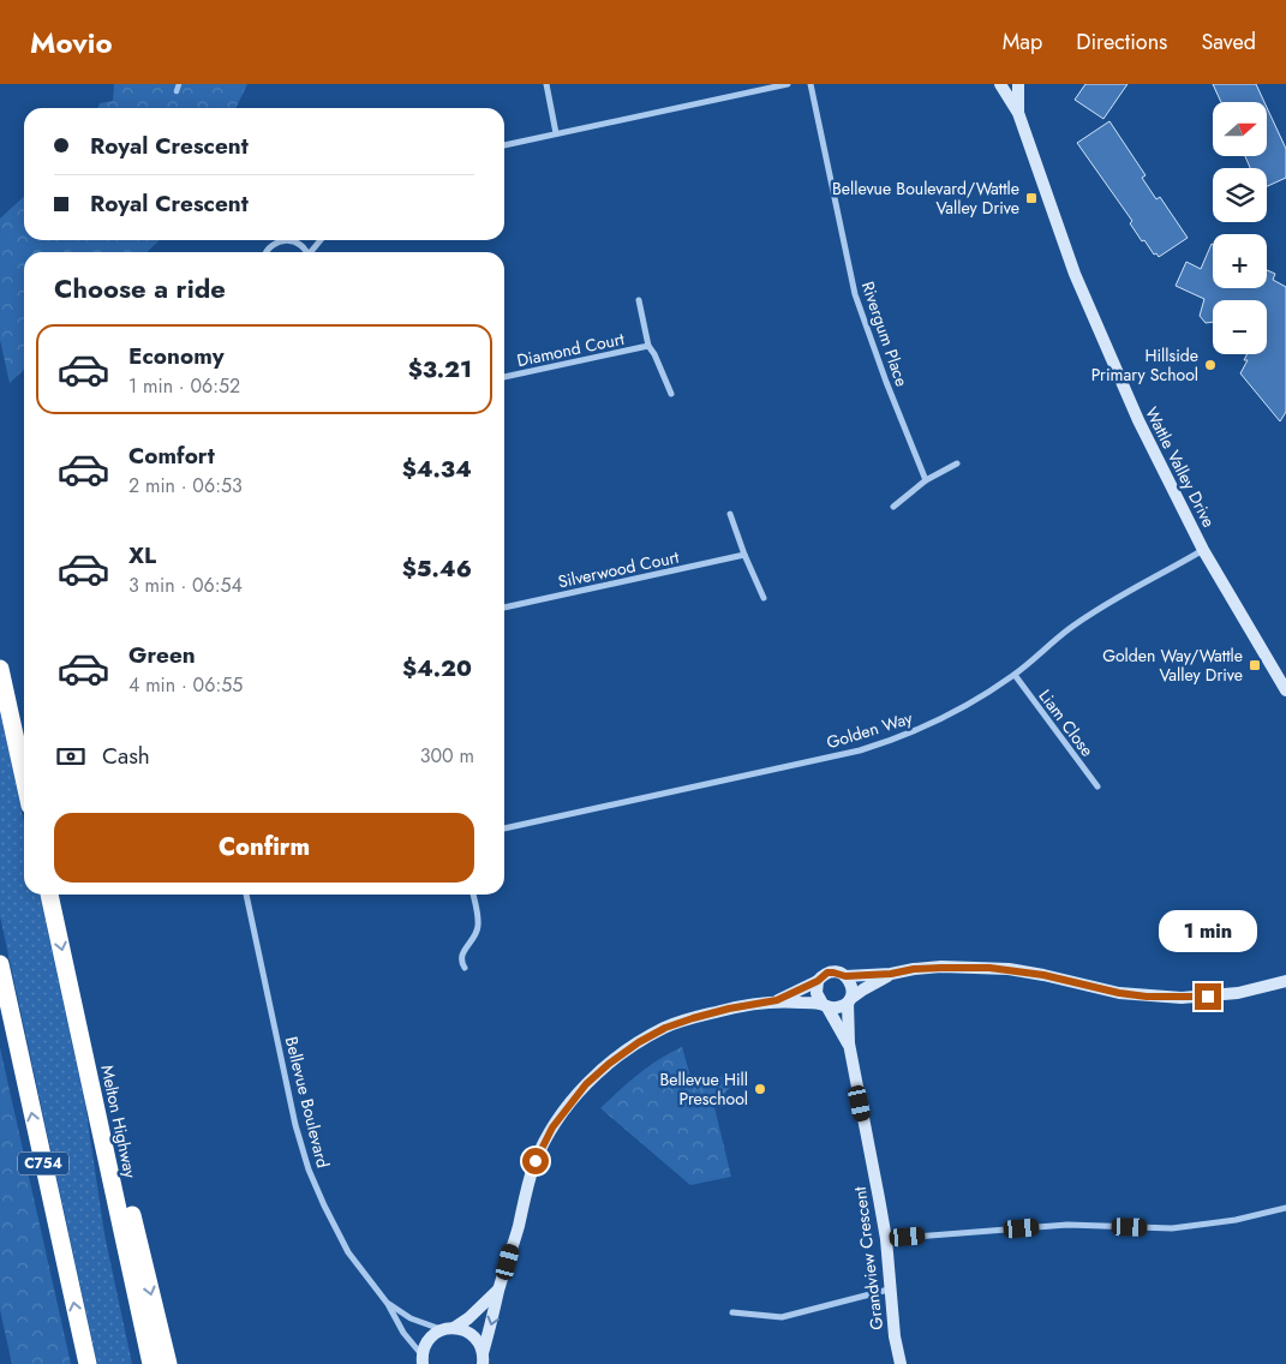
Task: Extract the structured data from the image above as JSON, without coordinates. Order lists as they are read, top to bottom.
{
  "streets": {
    "highway": ["Melton Highway", "C754"],
    "street": [
      "Rivergum Place",
      "Diamond Court",
      "Wattle Valley Drive",
      "Silverwood Court",
      "Liam Close",
      "Golden Way",
      "Bellevue Boulevard",
      "Grandview Crescent"
    ]
  },
  "crossings": [
    ["Wattle Valley Drive", "Golden Way"],
    ["Liam Close", "Golden Way"]
  ],
  "places": {
    "transit": ["Bellevue Boulevard/Wattle Valley Drive", "Golden Way/Wattle Valley Drive"],
    "other": ["Hillside Primary School", "Bellevue Hill Preschool"]
  },
  "north": "right",
  "page": {
    "header": "Movio",
    "nav": ["Map", "Directions", "Saved"],
    "map_buttons": ["+", "−"],
    "banner": ["Royal Crescent", "Royal Crescent"],
    "heading": "Choose a ride",
    "list": [
      {
        "name": "Economy",
        "note": "1 min · 06:52",
        "value": "$3.21"
      },
      {
        "name": "Comfort",
        "note": "2 min · 06:53",
        "value": "$4.34"
      },
      {
        "name": "XL",
        "note": "3 min · 06:54",
        "value": "$5.46"
      },
      {
        "name": "Green",
        "note": "4 min · 06:55",
        "value": "$4.20"
      }
    ],
    "pay": ["Cash", "300 m"],
    "buttons": "Confirm",
    "bubble": "1 min"
  }
}
